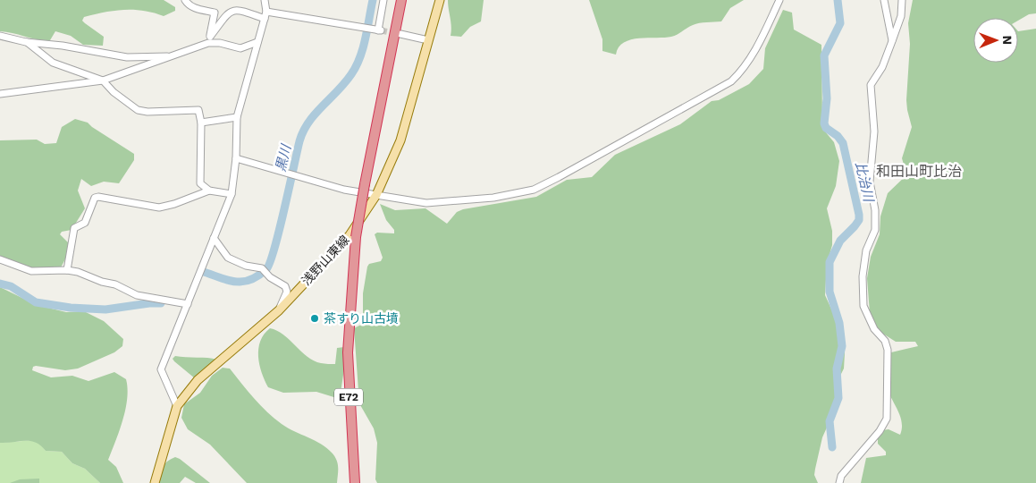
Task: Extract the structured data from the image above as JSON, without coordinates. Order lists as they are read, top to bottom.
{
  "streets": {
    "highway": ["E72"],
    "main road": ["浅野山東線"]
  },
  "districts": ["和田山町比治"],
  "water": ["黒川", "比治川"],
  "places": ["茶すり山古墳"],
  "north": "right"
}
